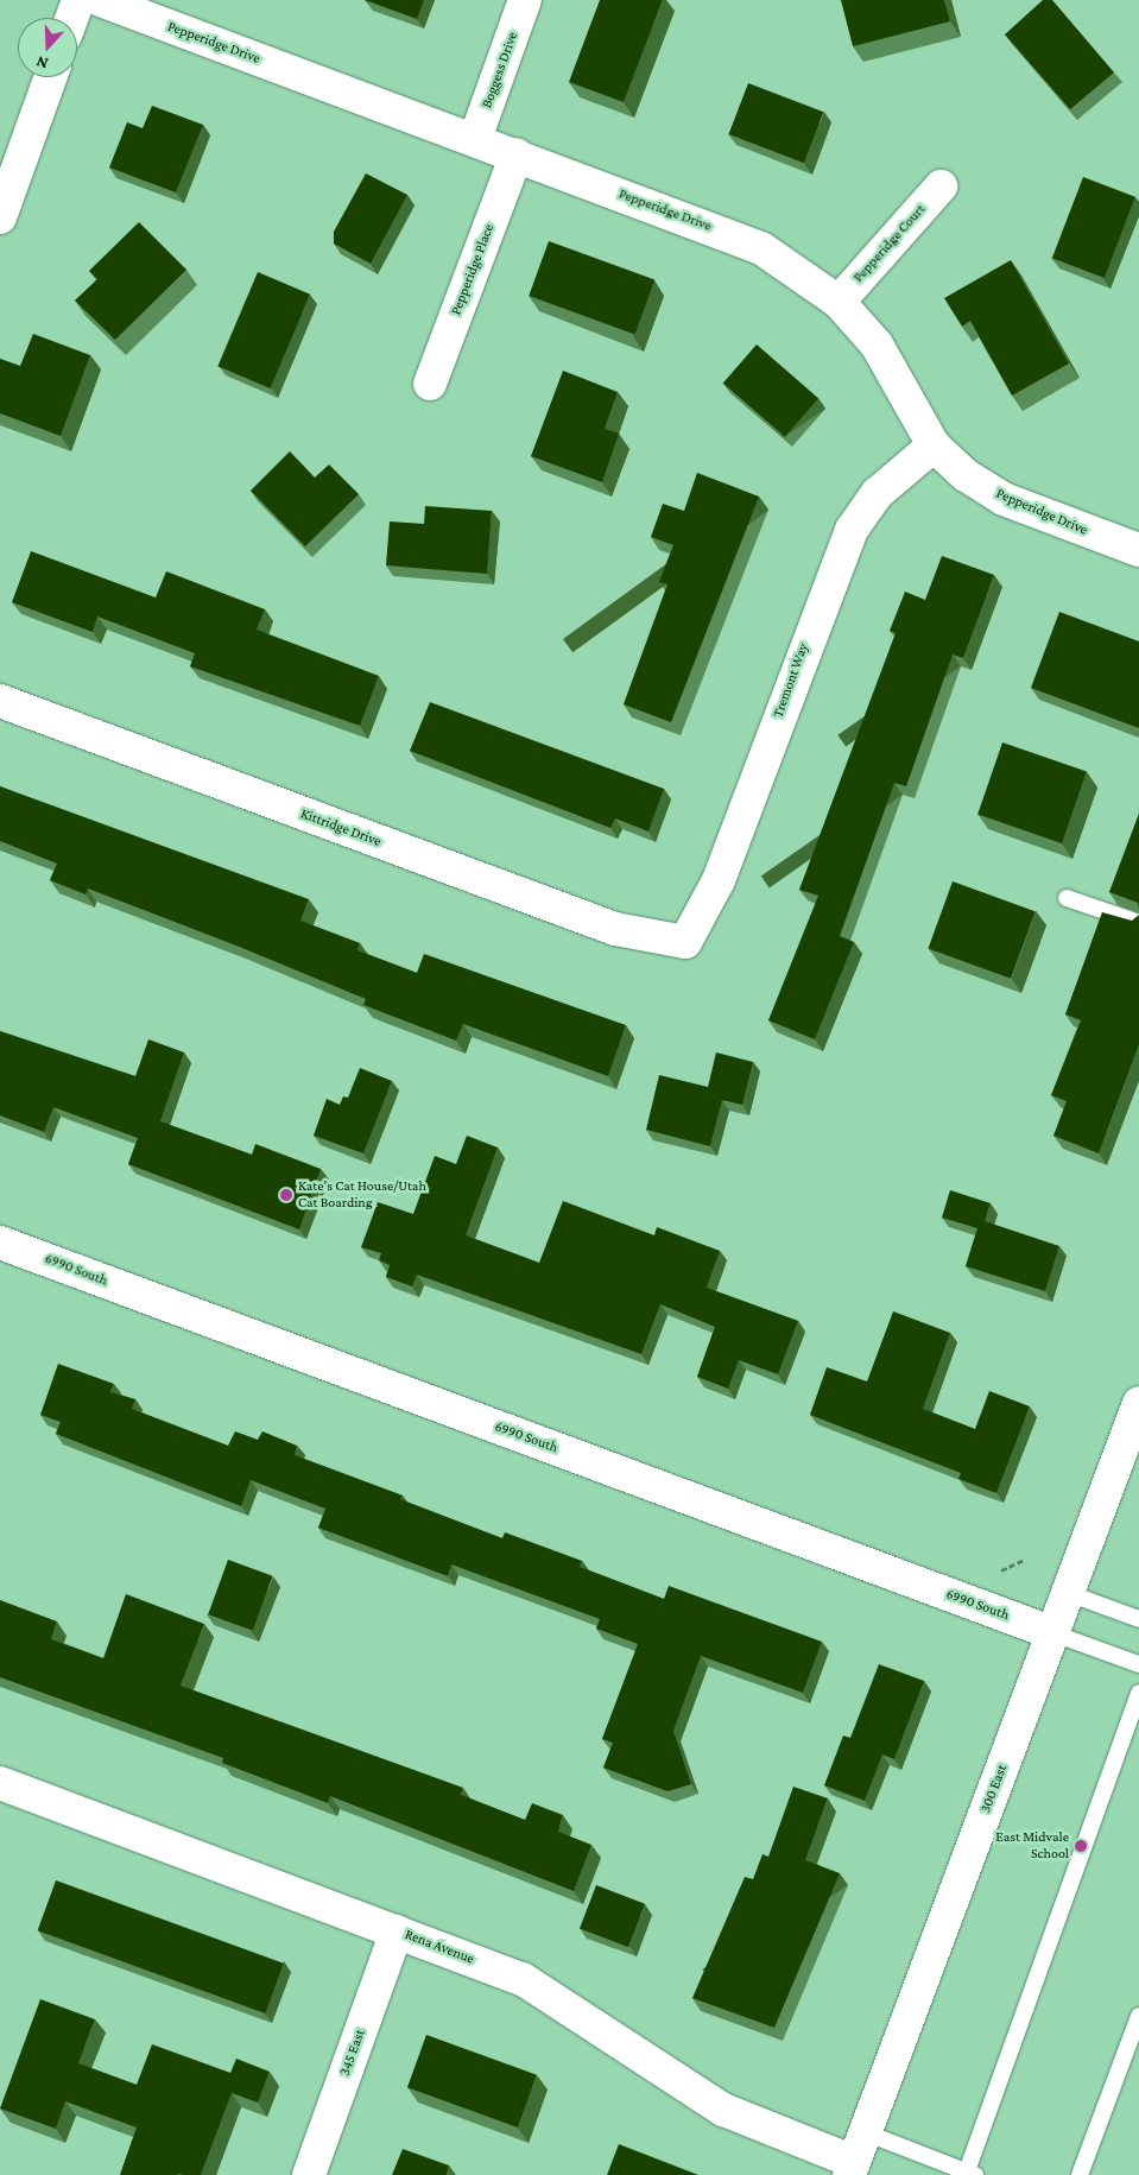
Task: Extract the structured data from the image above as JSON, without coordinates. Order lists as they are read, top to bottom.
{
  "streets": {
    "street": [
      "Pepperidge Drive",
      "Boggess Drive",
      "Pepperidge Court",
      "Pepperidge Place",
      "Tremont Way",
      "Kittridge Drive",
      "6990 South",
      "300 East",
      "Rena Avenue",
      "345 East"
    ]
  },
  "crossings": [
    ["Pepperidge Drive", "Boggess Drive"],
    ["Pepperidge Drive", "Pepperidge Court"],
    ["Pepperidge Drive", "Pepperidge Place"],
    ["Pepperidge Drive", "Tremont Way"],
    ["Tremont Way", "Kittridge Drive"],
    ["6990 South", "300 East"],
    ["300 East", "Rena Avenue"],
    ["Rena Avenue", "345 East"]
  ],
  "places": ["Kate's Cat House/Utah Cat Boarding", "East Midvale School"],
  "north": "bottom"
}
